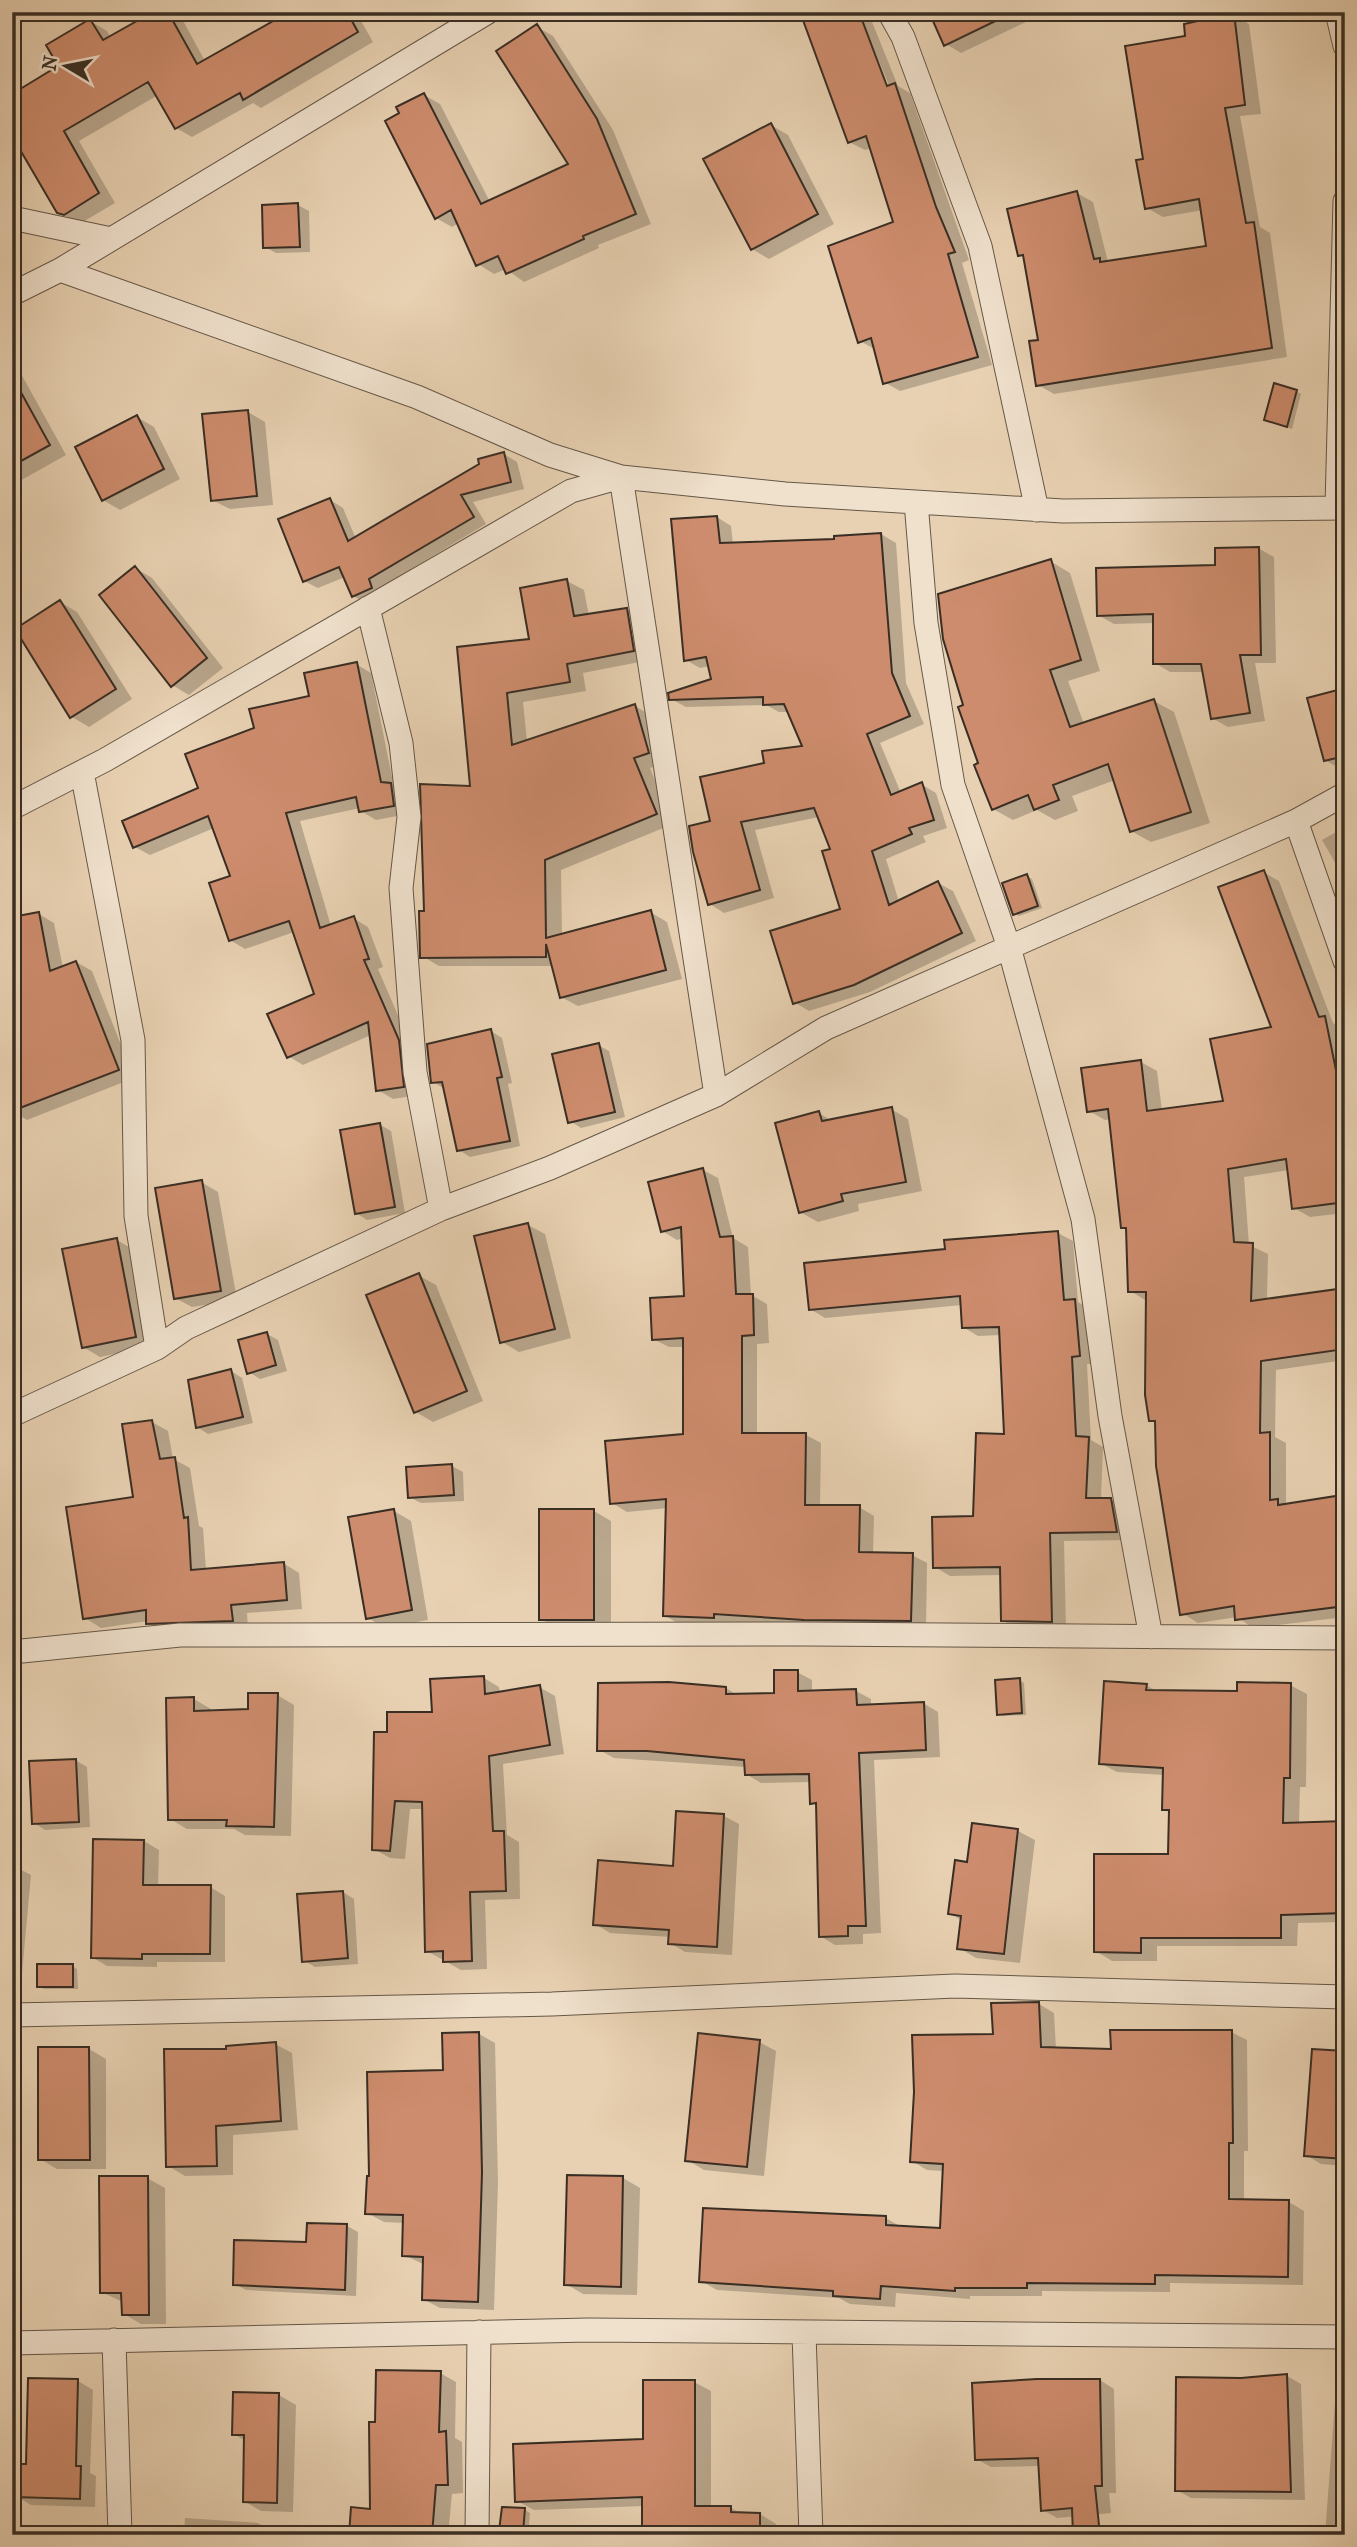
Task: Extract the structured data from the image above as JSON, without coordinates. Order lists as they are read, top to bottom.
{
  "north": "left"
}
